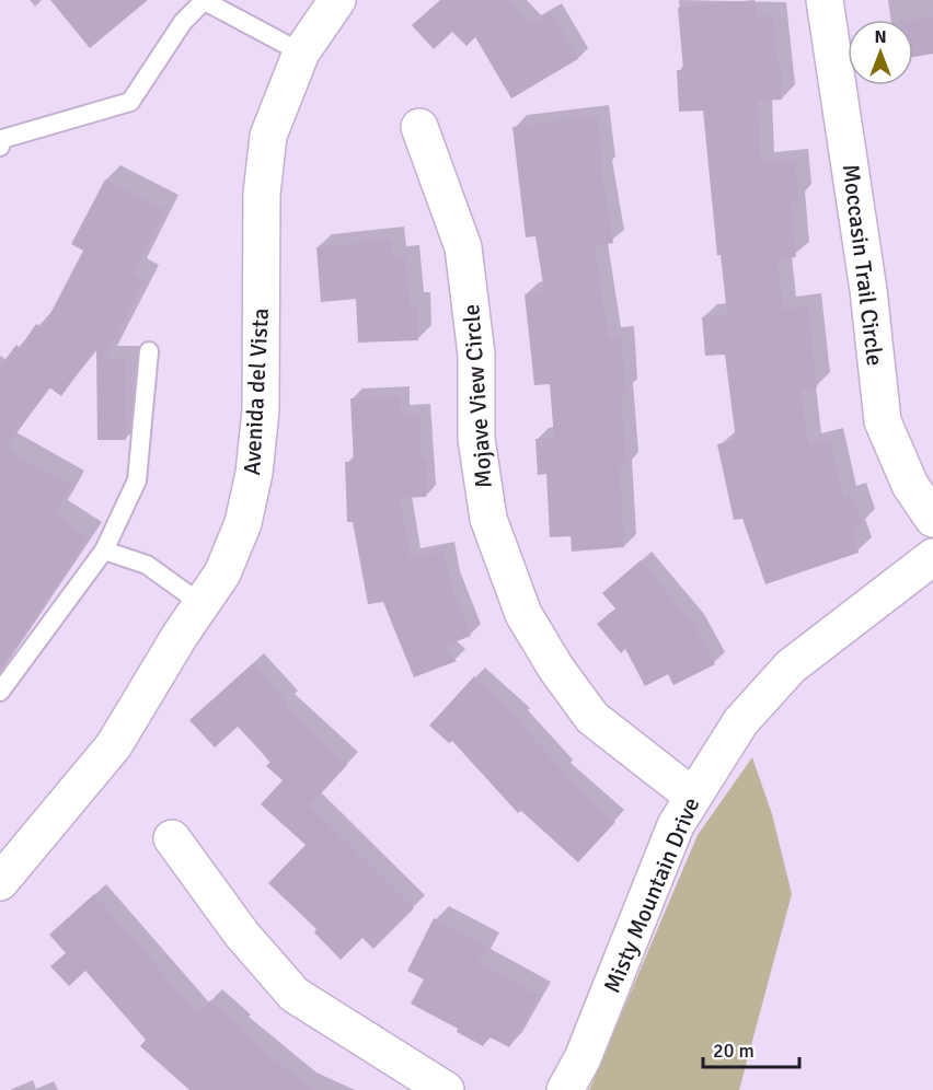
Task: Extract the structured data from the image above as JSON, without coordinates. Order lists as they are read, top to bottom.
{
  "streets": {
    "street": [
      "Moccasin Trail Circle",
      "Avenida del Vista",
      "Mojave View Circle",
      "Misty Mountain Drive"
    ]
  },
  "crossings": [
    ["Mojave View Circle", "Misty Mountain Drive"]
  ],
  "scale_bar": "20 m",
  "north": "top"
}
